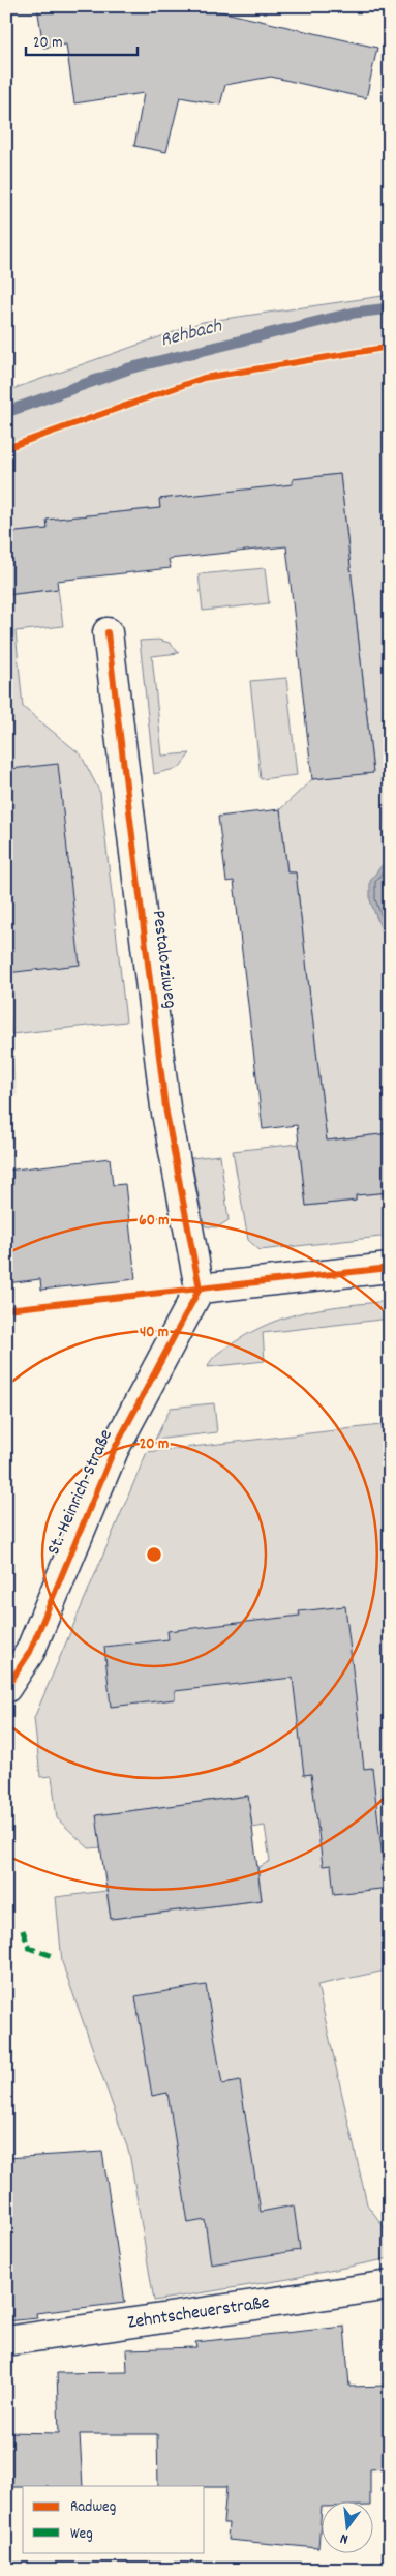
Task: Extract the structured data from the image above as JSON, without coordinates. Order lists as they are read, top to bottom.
{
  "streets": {
    "street": ["Pestalozziweg", "St.-Heinrich-Straße", "Zehntscheuerstraße"]
  },
  "crossings": [
    ["Pestalozziweg", "St.-Heinrich-Straße"]
  ],
  "water": ["Rehbach"],
  "legend": ["Radweg", "Weg"],
  "scale_bar": "20 m",
  "north": "bottom",
  "rings": ["60 m", "40 m", "20 m"]
}
